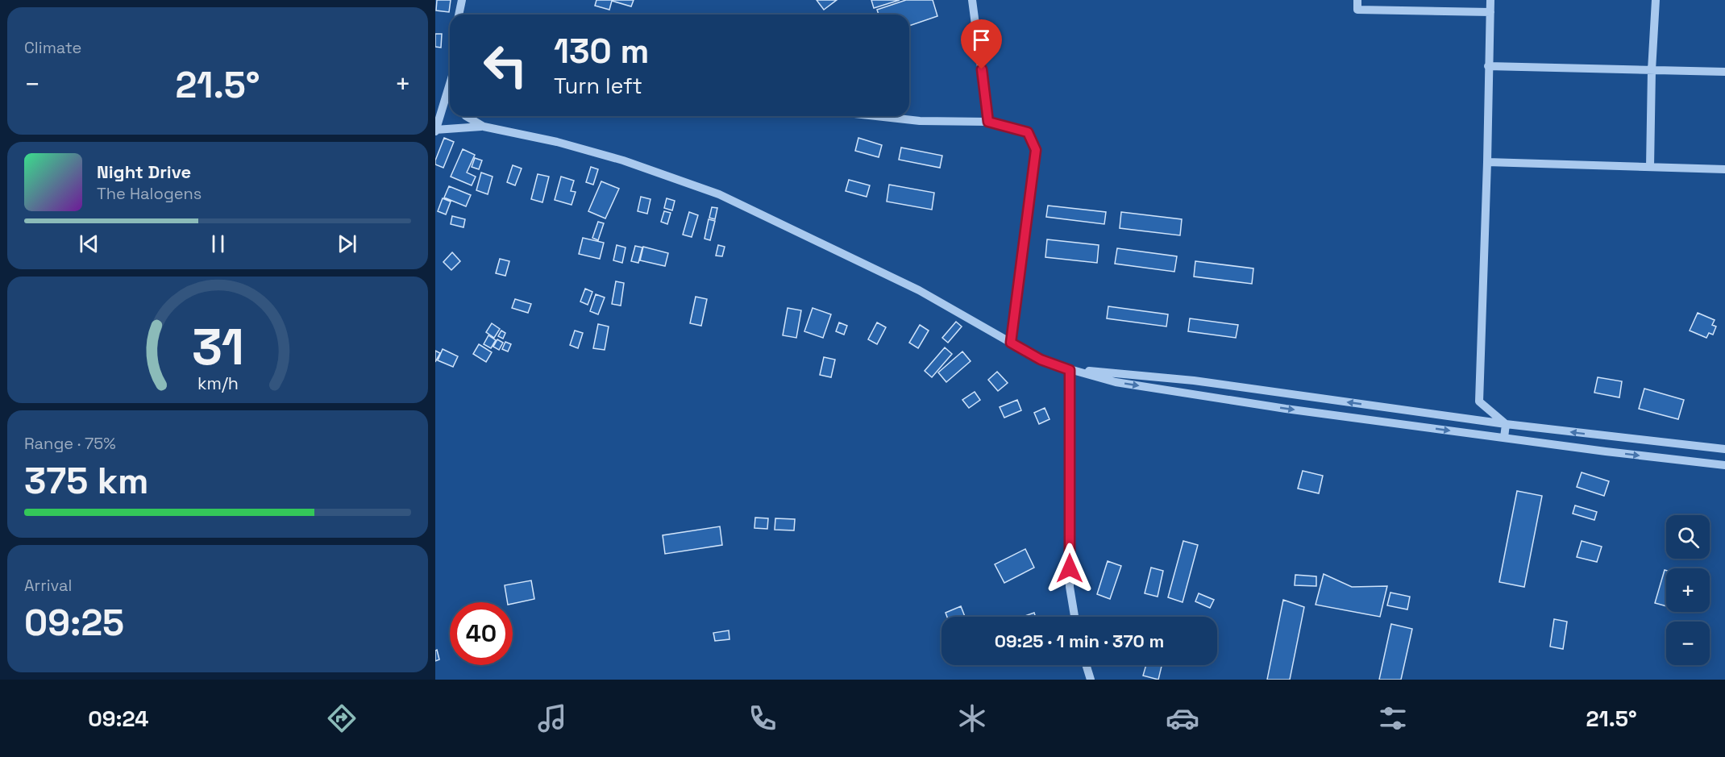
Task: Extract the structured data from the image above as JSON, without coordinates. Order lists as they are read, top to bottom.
{
  "page": {
    "tile": [
      "Climate",
      ["Range · 75%", "375 km"],
      ["Arrival", "09:25"]
    ],
    "turn": ["130 m", "Turn left"],
    "heat": ["−", "21.5°", "+"],
    "song": ["Night Drive", "The Halogens"],
    "map_buttons": ["+", "−"],
    "limit": "40",
    "trip": "09:25 · 1 min · 370 m",
    "tabs": ["09:24", "21.5°"],
    "gauge": ["31", "km/h"]
  }
}
